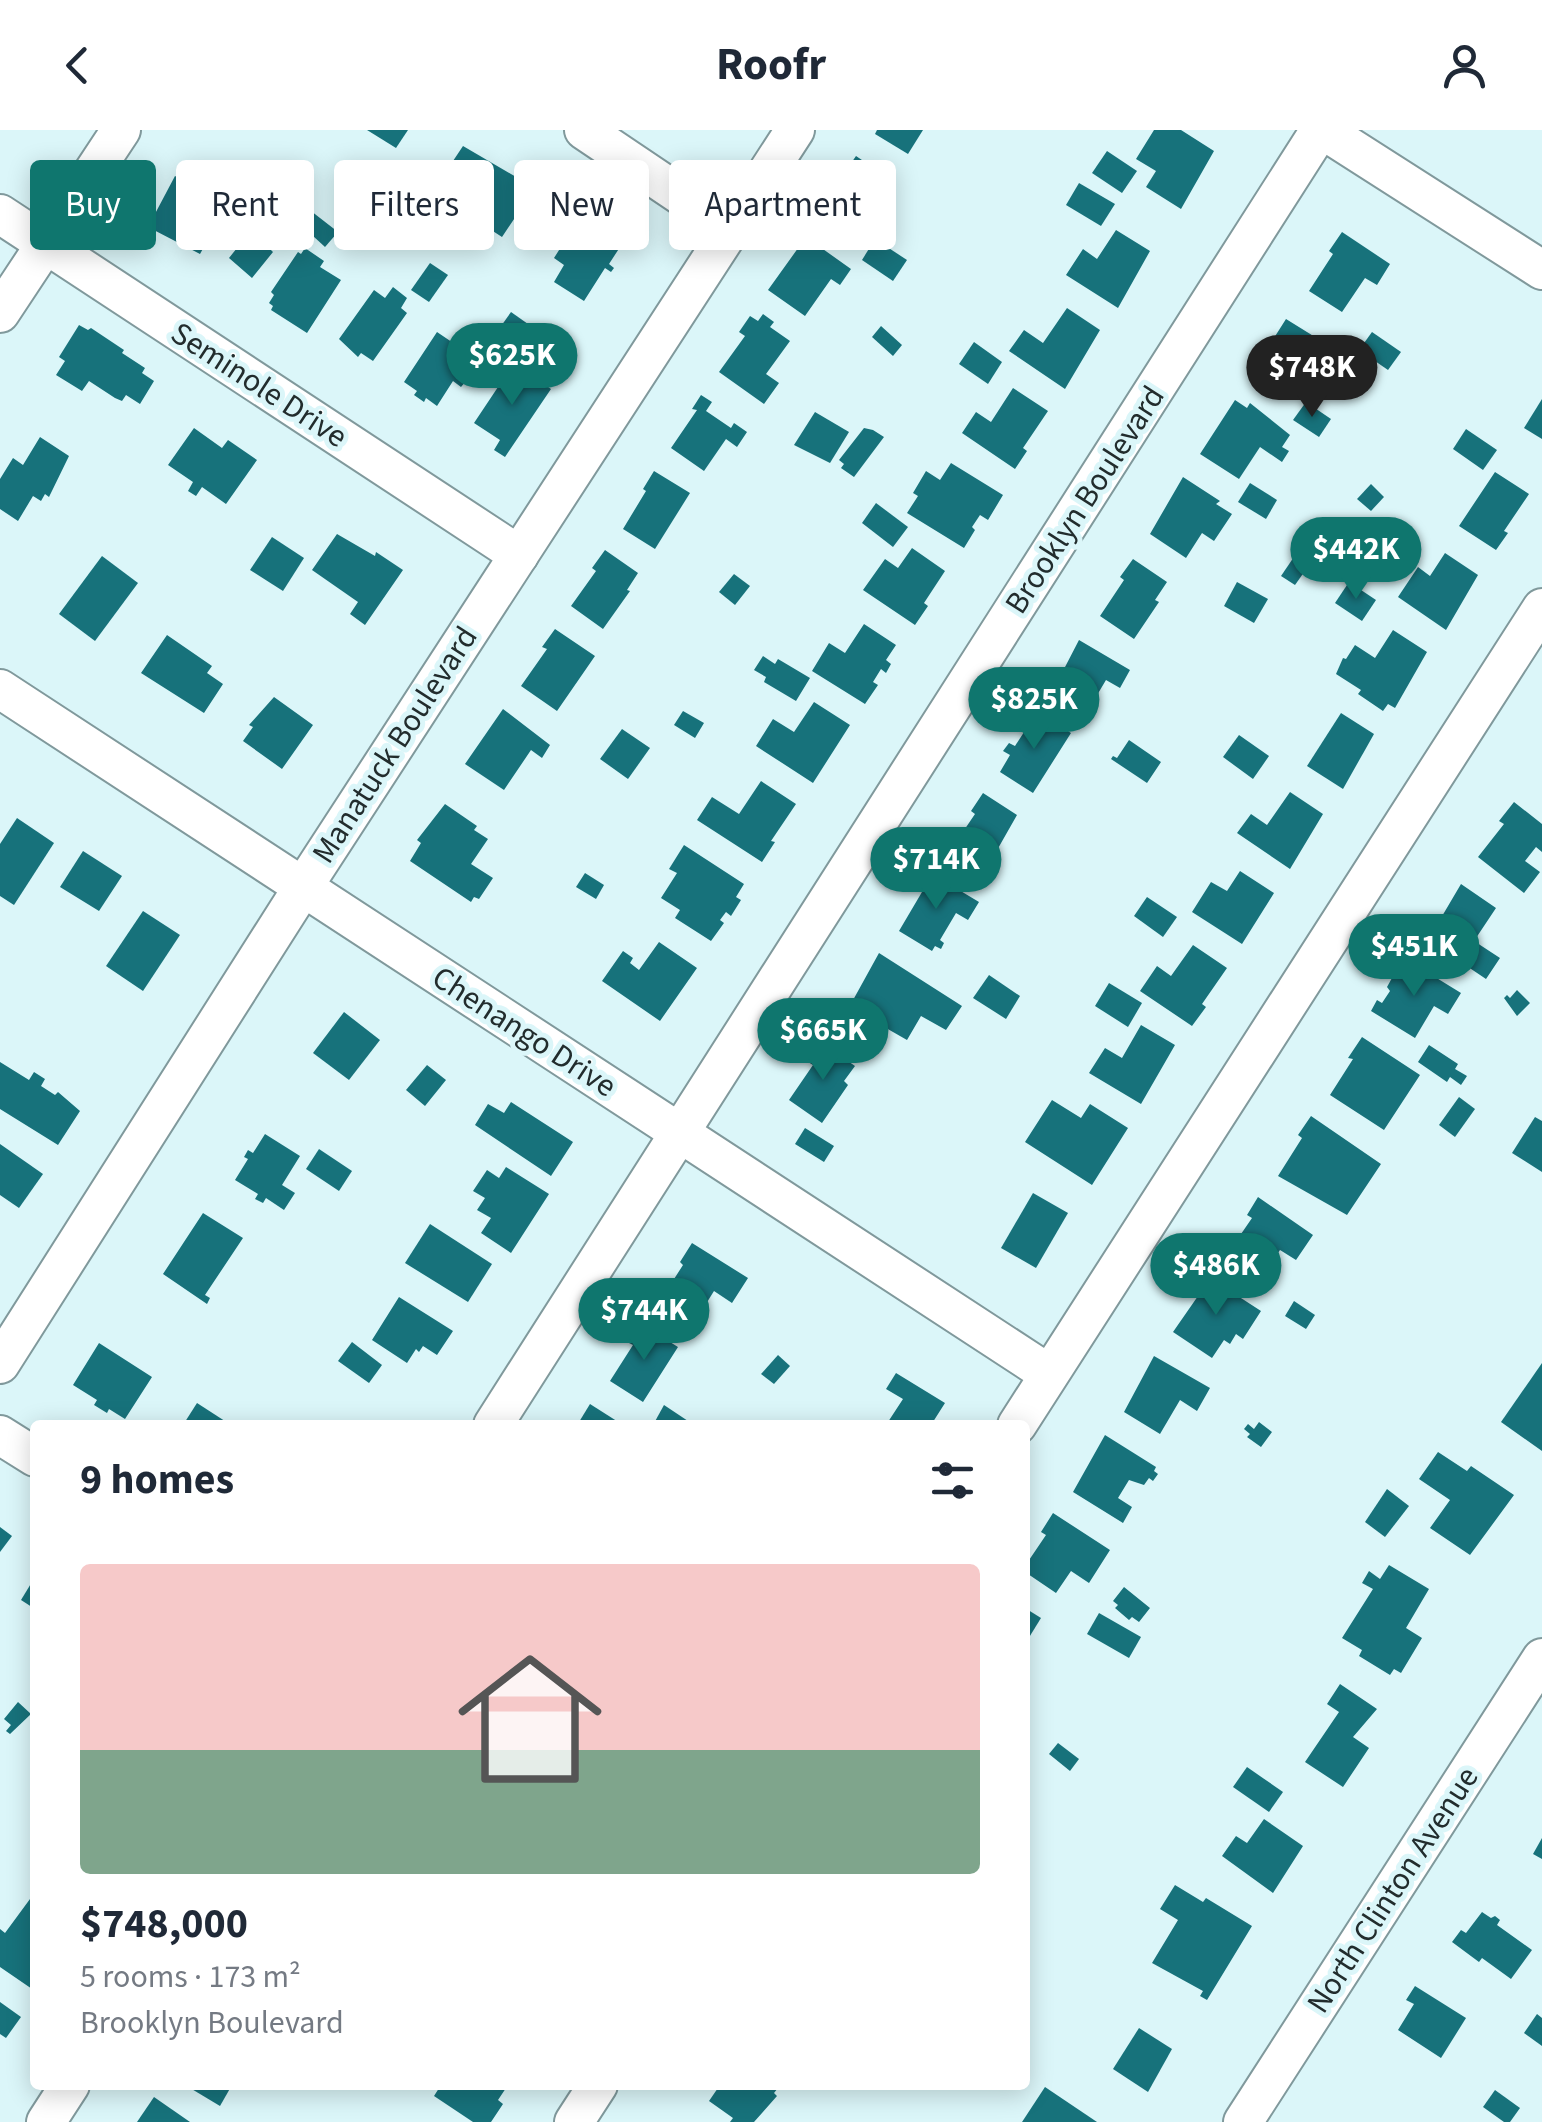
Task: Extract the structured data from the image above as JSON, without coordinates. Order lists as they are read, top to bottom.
{
  "streets": {
    "street": [
      "Seminole Drive",
      "Brooklyn Boulevard",
      "Manatuck Boulevard",
      "Chenango Drive",
      "North Clinton Avenue"
    ]
  },
  "crossings": [
    ["Seminole Drive", "Manatuck Boulevard"],
    ["Brooklyn Boulevard", "Chenango Drive"],
    ["Manatuck Boulevard", "Chenango Drive"]
  ],
  "page": {
    "header": "Roofr",
    "chip": [
      "Buy",
      "Rent",
      "Filters",
      "New",
      "Apartment"
    ],
    "price": [
      "$625K",
      "$748K",
      "$442K",
      "$825K",
      "$714K",
      "$451K",
      "$665K",
      "$486K",
      "$744K"
    ],
    "heading": "9 homes",
    "list": [
      {
        "name": "$748,000",
        "note": "5 rooms · 173 m² · Brooklyn Boulevard"
      }
    ]
  }
}
